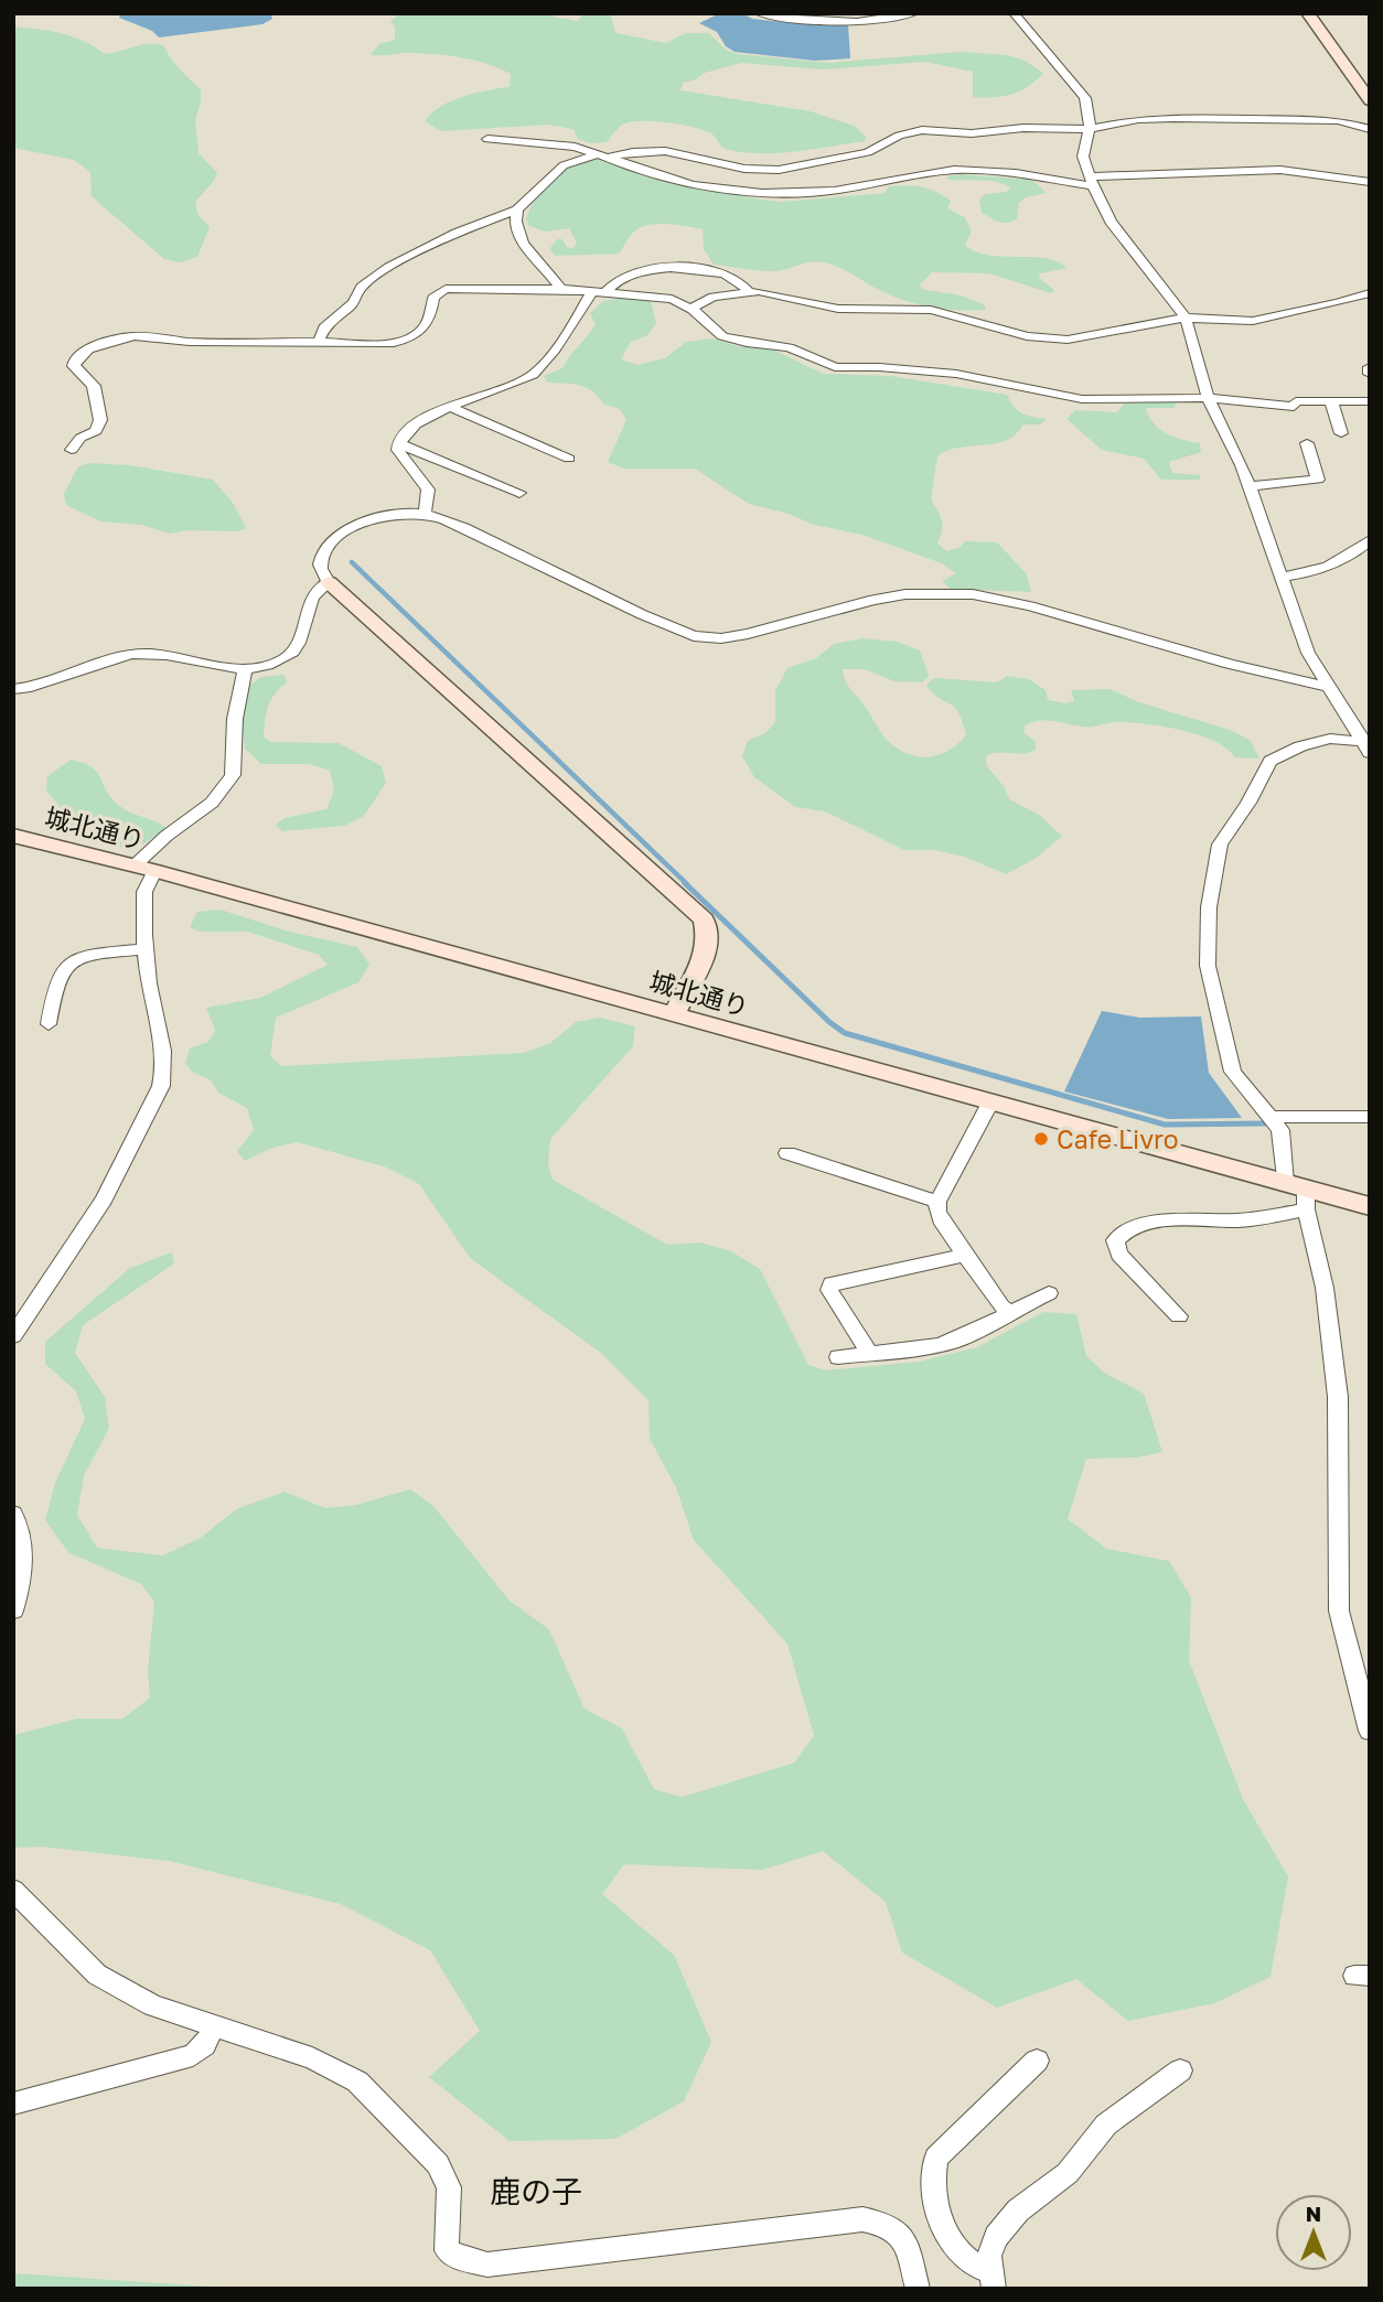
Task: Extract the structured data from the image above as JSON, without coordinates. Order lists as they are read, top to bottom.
{
  "streets": {
    "street": ["城北通り"]
  },
  "districts": ["鹿の子"],
  "places": ["Cafe Livro"],
  "north": "top"
}
